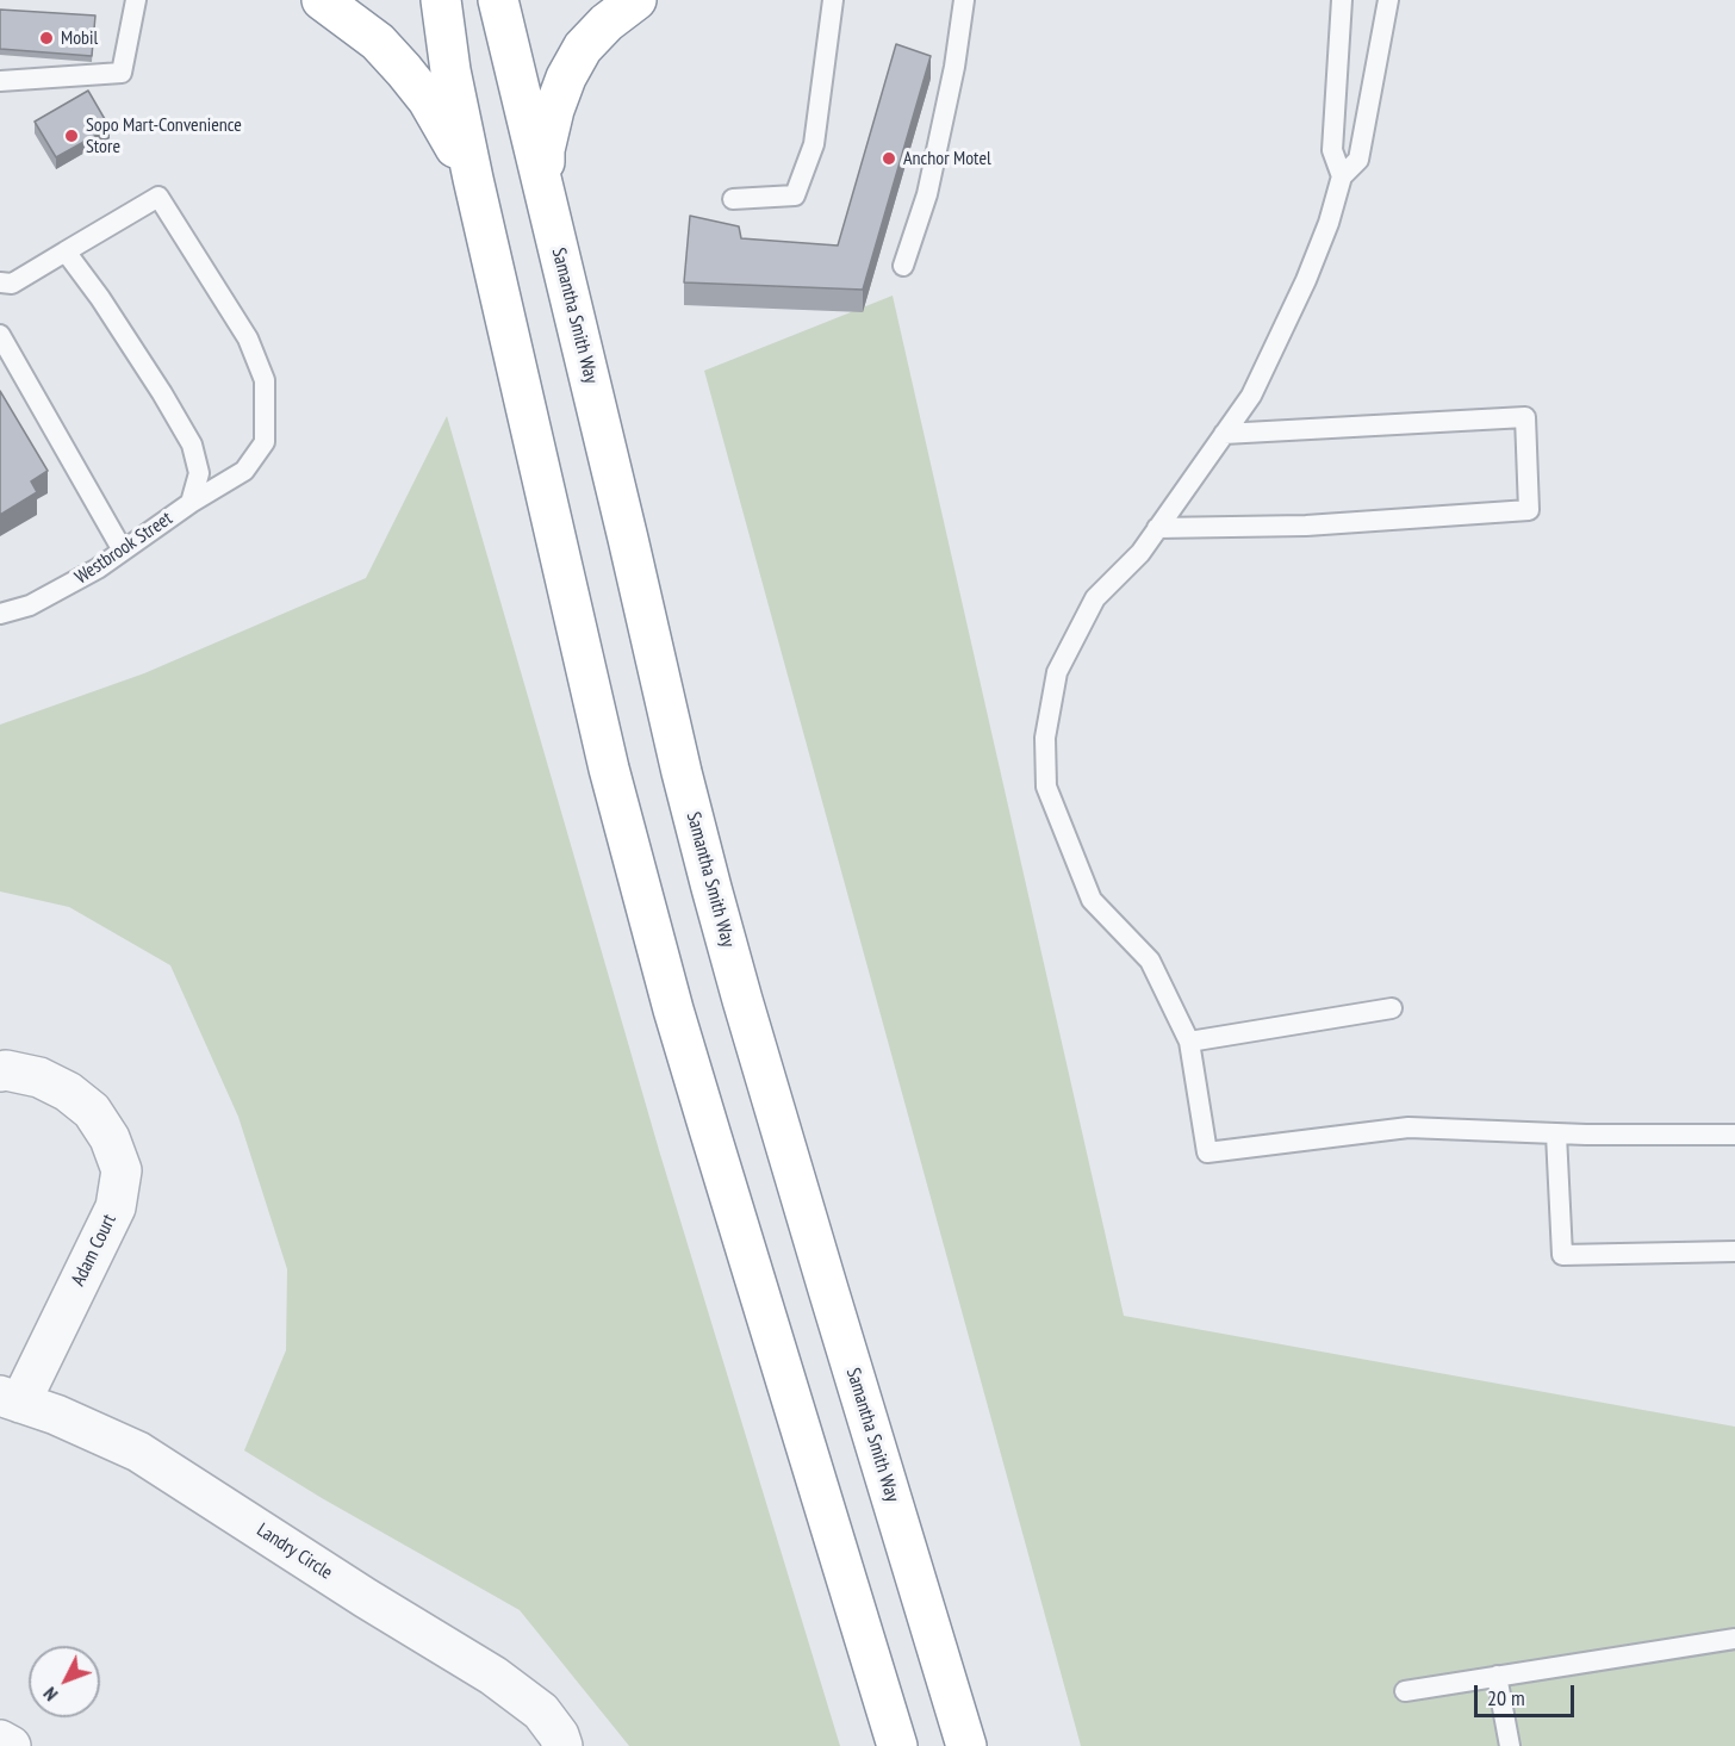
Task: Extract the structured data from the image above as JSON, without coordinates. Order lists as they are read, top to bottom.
{
  "streets": {
    "highway": ["Samantha Smith Way"],
    "street": ["Adam Court", "Landry Circle"],
    "lane": ["Westbrook Street"]
  },
  "crossings": [
    ["Adam Court", "Landry Circle"]
  ],
  "places": ["Mobil", "Sopo Mart-Convenience Store", "Anchor Motel"],
  "scale_bar": "20 m",
  "north": "bottom left"
}
